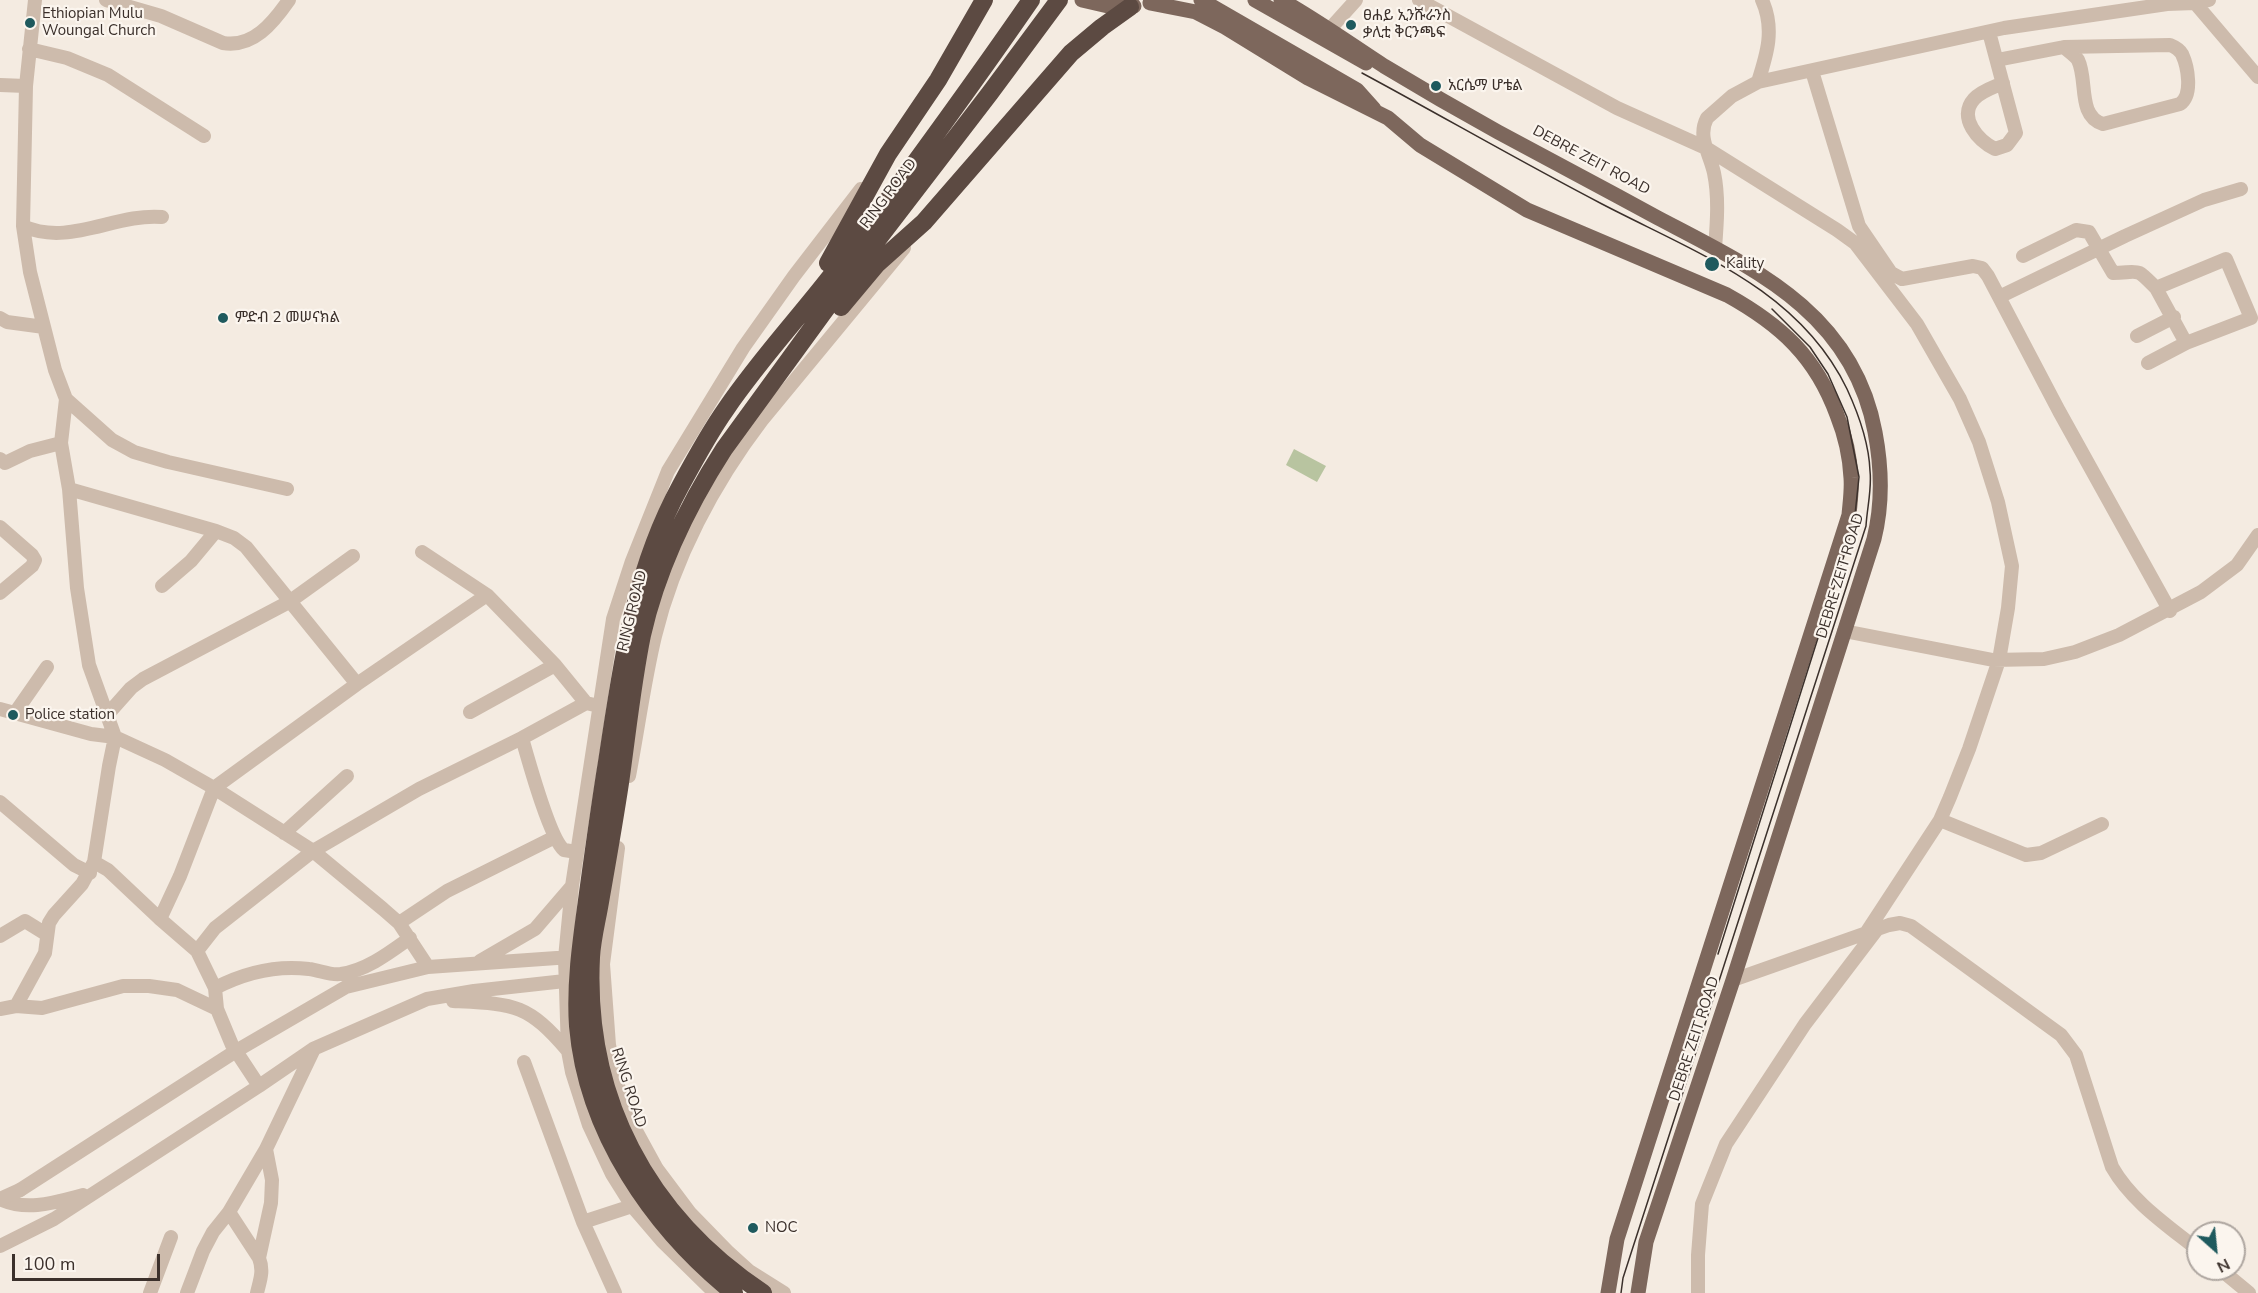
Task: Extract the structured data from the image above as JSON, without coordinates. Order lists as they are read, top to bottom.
{
  "streets": {
    "highway": ["RING ROAD"],
    "main road": ["DEBRE ZEIT ROAD"]
  },
  "places": [
    "Ethiopian Mulu Woungal Church",
    "ፀሐይ ኢንሹራንስ ቃሊቲ ቅርንጫፍ",
    "አርሴማ ሆቴል",
    "Kality",
    "ምድብ 2 መሠናክል",
    "Police station",
    "NOC"
  ],
  "scale_bar": "100 m",
  "north": "bottom right"
}
